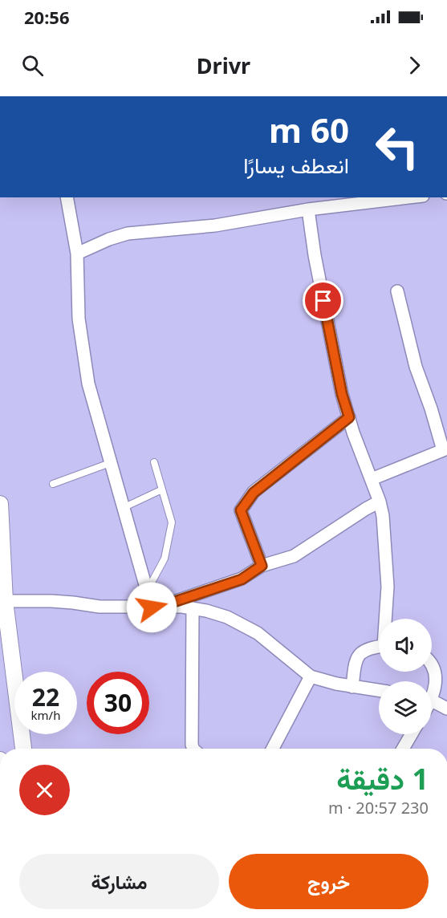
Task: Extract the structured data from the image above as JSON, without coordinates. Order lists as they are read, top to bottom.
{
  "page": {
    "status": "20:56",
    "header": "Drivr",
    "turn": ["60 m", "انعطف يسارًا"],
    "speed": "22 km/h",
    "limit": "30",
    "heading": ["1 دقيقة", "230 m · 20:57"],
    "buttons": ["خروج", "مشاركة"]
  }
}
